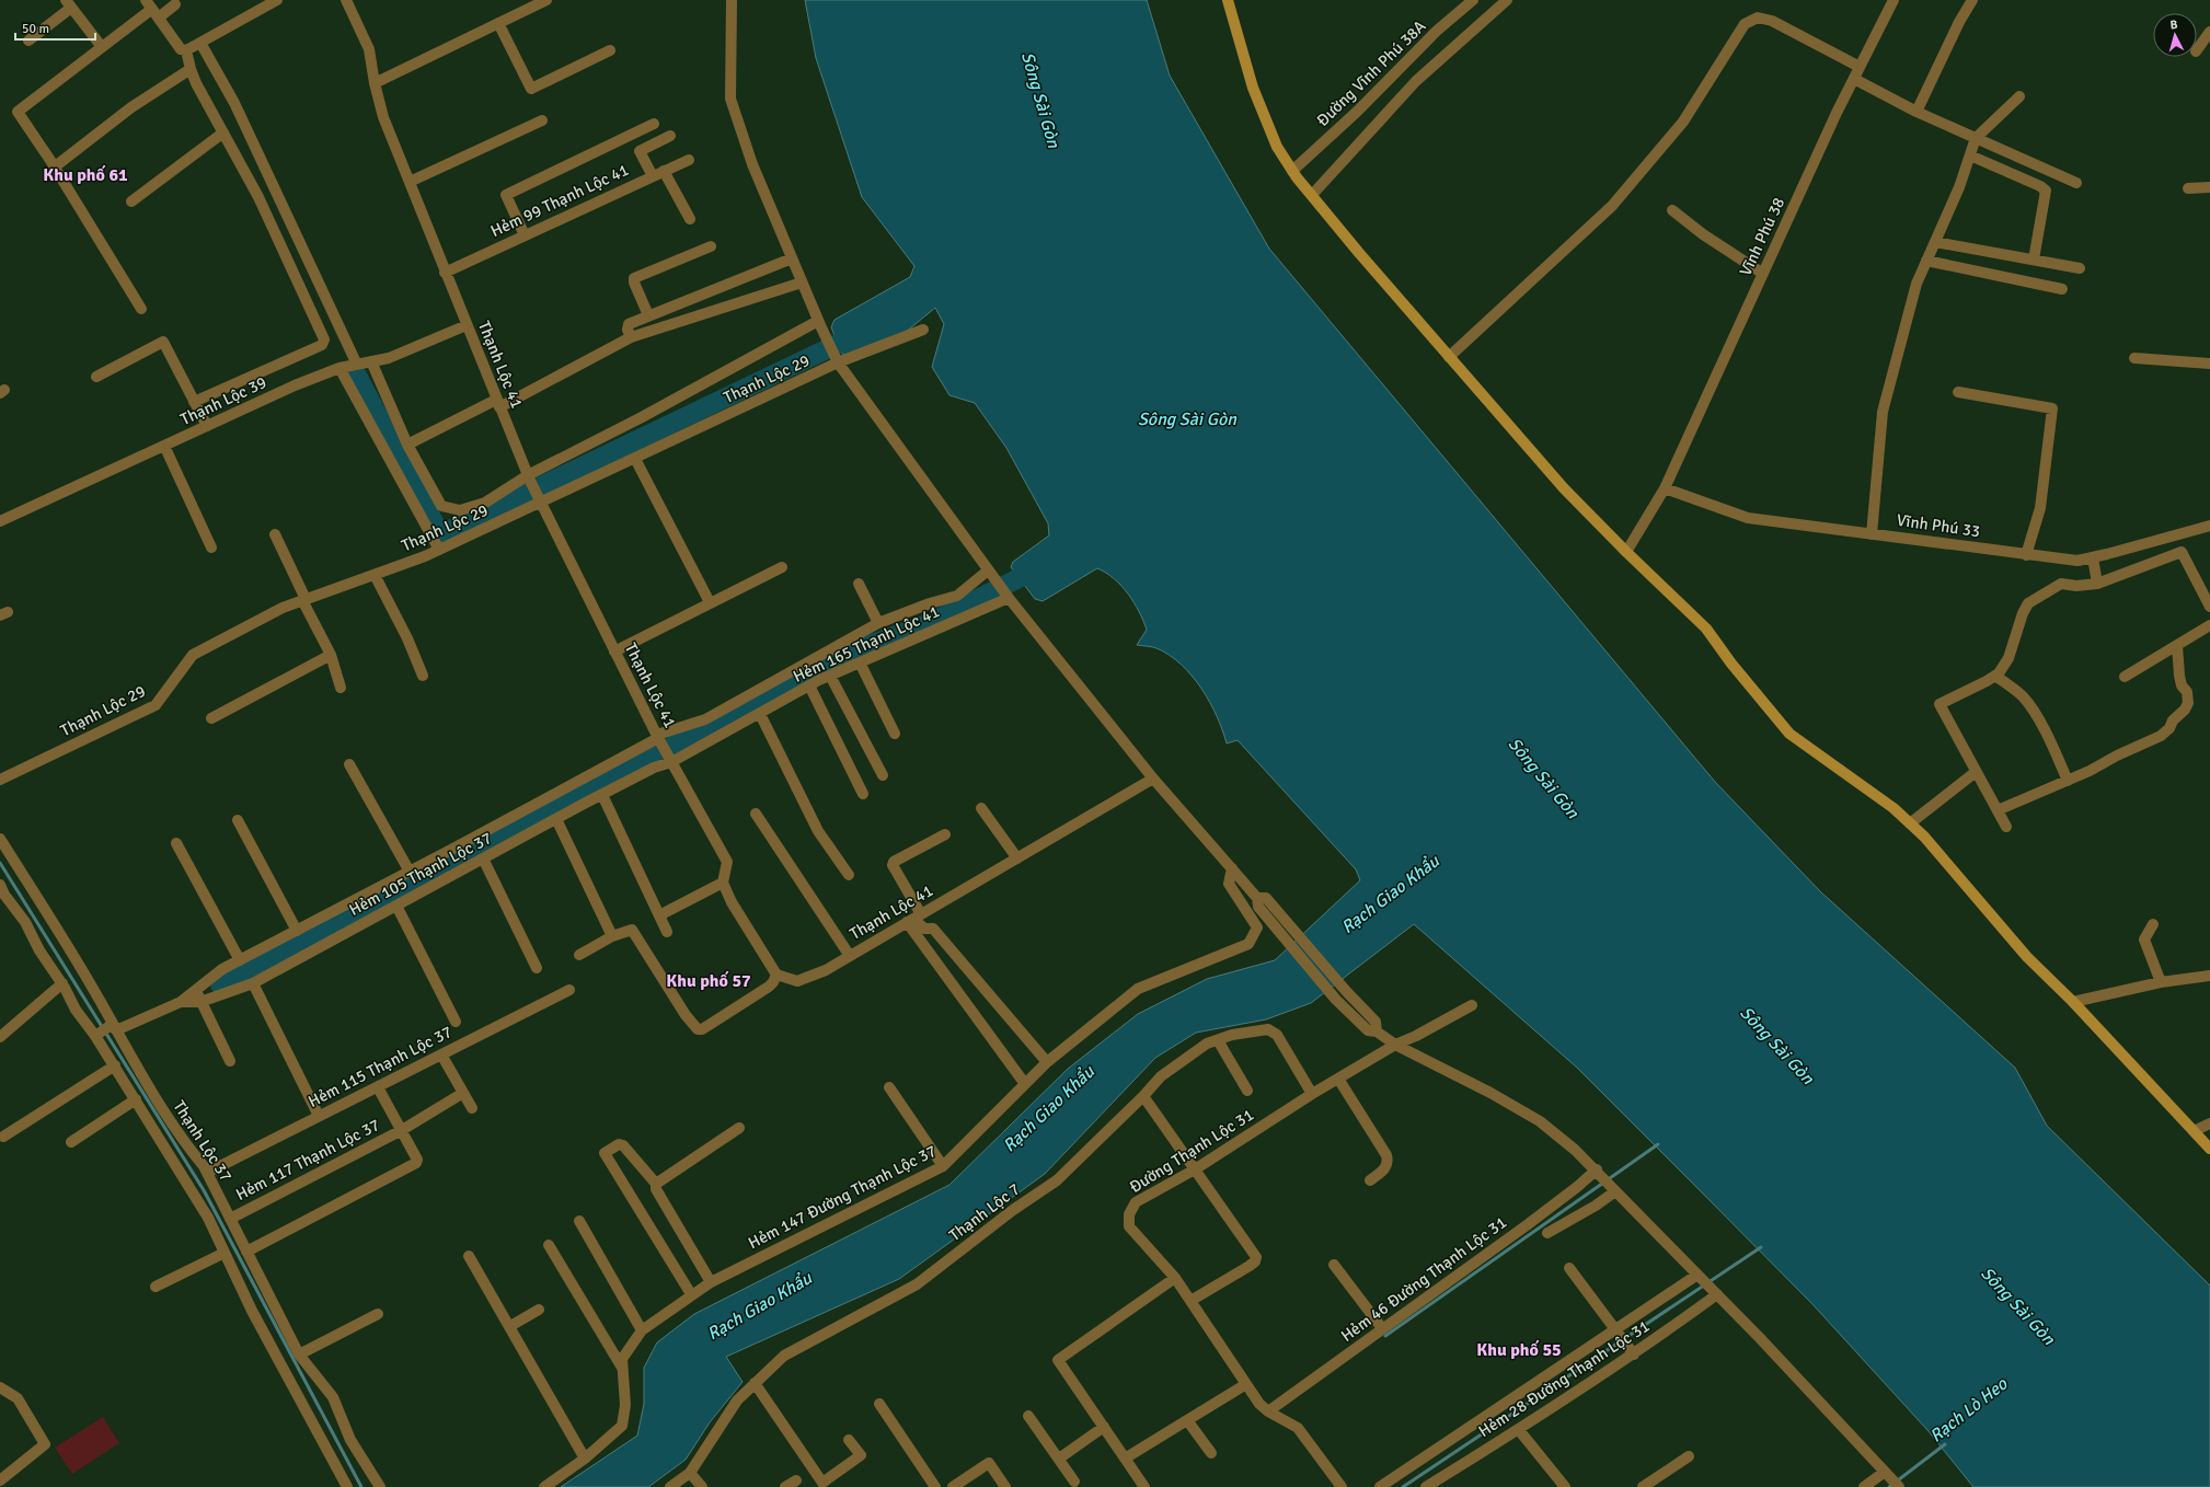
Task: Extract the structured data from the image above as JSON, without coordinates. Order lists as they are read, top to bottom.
{
  "streets": {
    "street": [
      "Đường Vĩnh Phú 38A",
      "Hẻm 99 Thạnh Lộc 41",
      "Vĩnh Phú 38",
      "Thạnh Lộc 41",
      "Thạnh Lộc 29",
      "Thạnh Lộc 39",
      "Vĩnh Phú 33",
      "Hẻm 165 Thạnh Lộc 41",
      "Hẻm 105 Thạnh Lộc 37",
      "Hẻm 115 Thạnh Lộc 37",
      "Thạnh Lộc 37",
      "Đường Thạnh Lộc 31",
      "Hẻm 117 Thạnh Lộc 37",
      "Hẻm 147 Đường Thạnh Lộc 37",
      "Thạnh Lộc 7",
      "Hẻm 46 Đường Thạnh Lộc 31",
      "Hẻm 28 Đường Thạnh Lộc 31"
    ]
  },
  "crossings": [
    ["Hẻm 99 Thạnh Lộc 41", "Thạnh Lộc 41"],
    ["Vĩnh Phú 38", "Vĩnh Phú 33"],
    ["Thạnh Lộc 41", "Thạnh Lộc 29"],
    ["Thạnh Lộc 41", "Thạnh Lộc 39"],
    ["Thạnh Lộc 41", "Hẻm 165 Thạnh Lộc 41"],
    ["Thạnh Lộc 41", "Hẻm 105 Thạnh Lộc 37"],
    ["Hẻm 165 Thạnh Lộc 41", "Hẻm 105 Thạnh Lộc 37"],
    ["Hẻm 115 Thạnh Lộc 37", "Thạnh Lộc 37"],
    ["Thạnh Lộc 37", "Hẻm 117 Thạnh Lộc 37"],
    ["Đường Thạnh Lộc 31", "Thạnh Lộc 7"],
    ["Đường Thạnh Lộc 31", "Hẻm 46 Đường Thạnh Lộc 31"]
  ],
  "districts": ["Khu phố 61", "Khu phố 57", "Khu phố 55"],
  "water": ["Sông Sài Gòn", "Rạch Giao Khẩu", "Rạch Lò Heo"],
  "scale_bar": "50 m",
  "north": "top"
}
